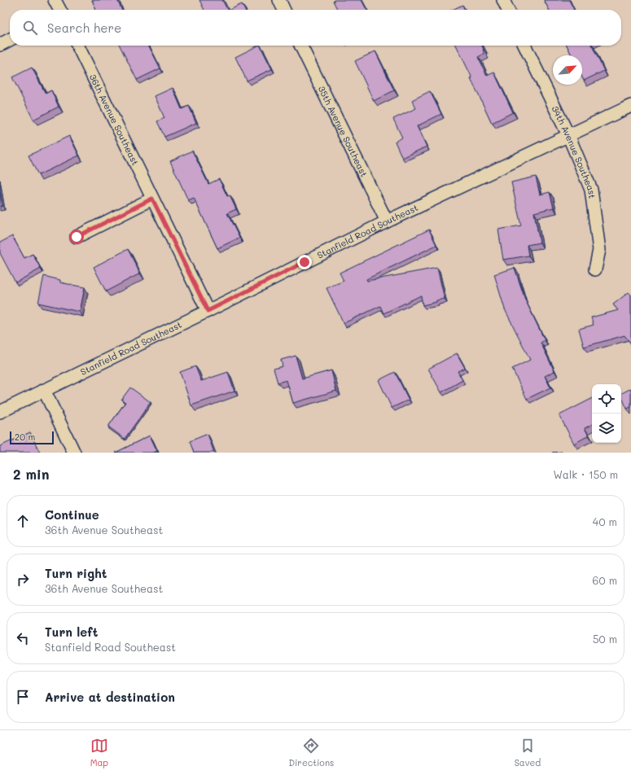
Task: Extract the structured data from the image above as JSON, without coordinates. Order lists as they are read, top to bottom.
{
  "streets": {
    "street": [
      "36th Avenue Southeast",
      "35th Avenue Southeast",
      "34th Avenue Southeast",
      "Stanfield Road Southeast"
    ]
  },
  "crossings": [
    ["36th Avenue Southeast", "Stanfield Road Southeast"],
    ["35th Avenue Southeast", "Stanfield Road Southeast"],
    ["34th Avenue Southeast", "Stanfield Road Southeast"]
  ],
  "scale_bar": "20 m",
  "north": "top right",
  "page": {
    "search": "Search here",
    "scale": "20 m",
    "heading": ["2 min", "Walk · 150 m"],
    "list": [
      ["Continue", "36th Avenue Southeast", "40 m"],
      ["Turn right", "36th Avenue Southeast", "60 m"],
      ["Turn left", "Stanfield Road Southeast", "50 m"],
      "Arrive at destination"
    ],
    "nav": ["Map", "Directions", "Saved"]
  }
}
